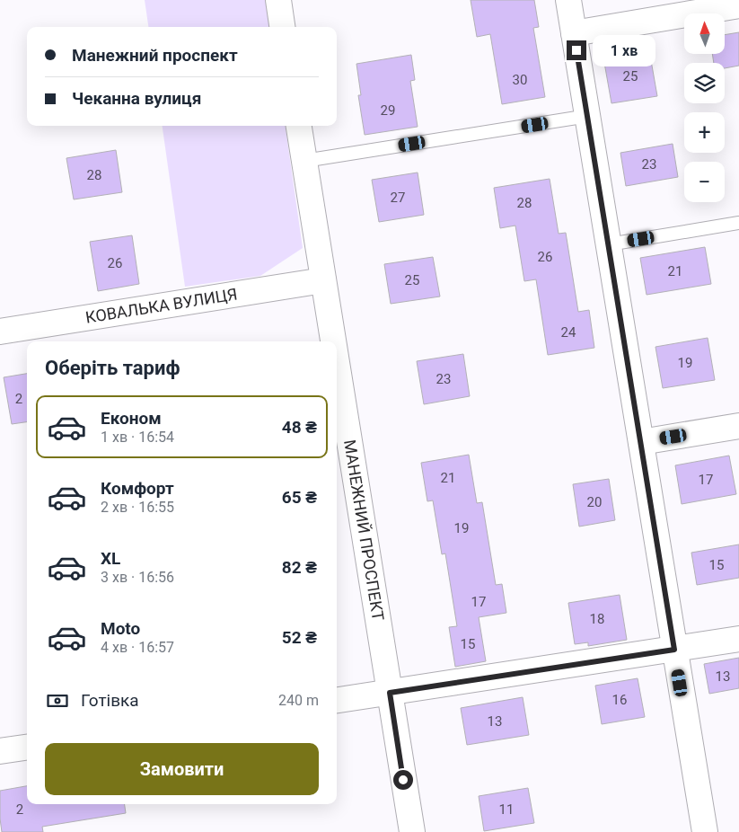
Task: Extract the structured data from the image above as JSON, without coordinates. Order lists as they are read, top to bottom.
{
  "streets": {
    "street": ["КОВАЛЬКА ВУЛИЦЯ", "МАНЕЖНИЙ ПРОСПЕКТ"]
  },
  "crossings": [
    ["КОВАЛЬКА ВУЛИЦЯ", "МАНЕЖНИЙ ПРОСПЕКТ"]
  ],
  "house_numbers": [
    "25",
    "30",
    "29",
    "23",
    "28",
    "27",
    "28",
    "26",
    "26",
    "21",
    "25",
    "24",
    "19",
    "23",
    "2",
    "21",
    "17",
    "20",
    "19",
    "15",
    "17",
    "18",
    "15",
    "13",
    "16",
    "13",
    "2",
    "11"
  ],
  "north": "top",
  "page": {
    "map_buttons": ["+", "−"],
    "banner": ["Манежний проспект", "Чеканна вулиця"],
    "bubble": "1 хв",
    "heading": "Оберіть тариф",
    "list": [
      {
        "name": "Економ",
        "note": "1 хв · 16:54",
        "value": "48 ₴"
      },
      {
        "name": "Комфорт",
        "note": "2 хв · 16:55",
        "value": "65 ₴"
      },
      {
        "name": "XL",
        "note": "3 хв · 16:56",
        "value": "82 ₴"
      },
      {
        "name": "Moto",
        "note": "4 хв · 16:57",
        "value": "52 ₴"
      }
    ],
    "pay": ["Готівка", "240 m"],
    "buttons": "Замовити"
  }
}
